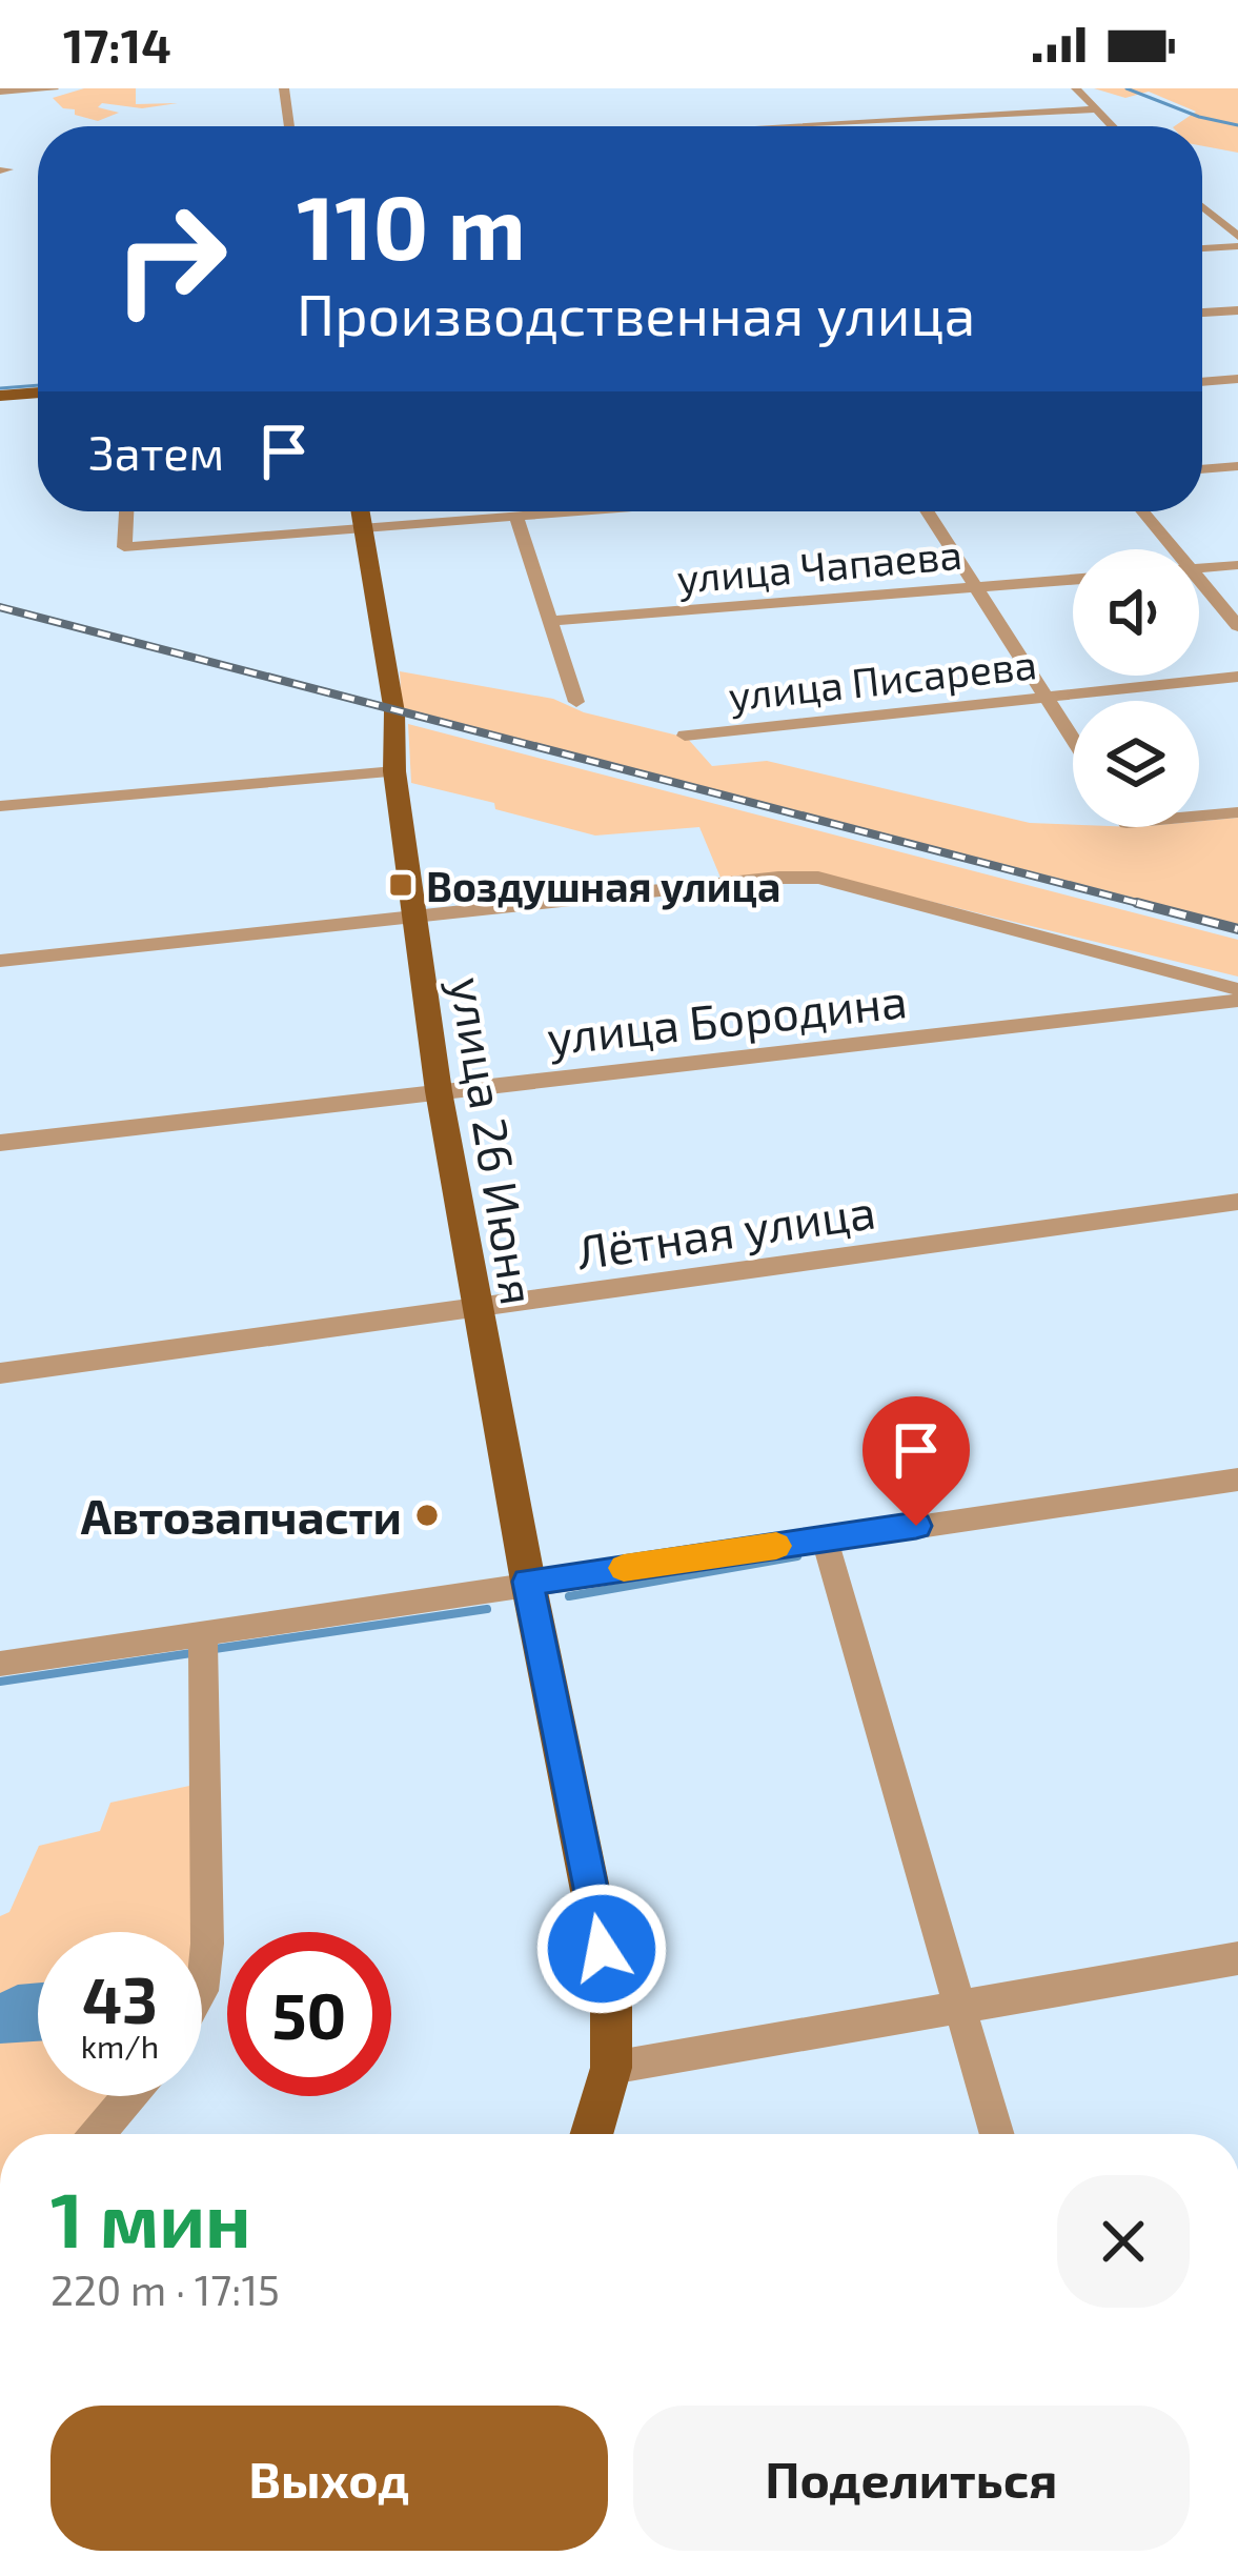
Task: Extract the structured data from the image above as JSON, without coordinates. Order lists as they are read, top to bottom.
{
  "streets": {
    "main road": ["улица 26 Июня"],
    "street": [
      "улица Чапаева",
      "улица Писарева",
      "улица Бородина",
      "Лётная улица"
    ]
  },
  "crossings": [
    ["улица Бородина", "улица 26 Июня"],
    ["улица 26 Июня", "Лётная улица"]
  ],
  "places": {
    "transit": ["Воздушная улица"],
    "other": ["Автозапчасти"]
  },
  "page": {
    "status": "17:14",
    "turn": ["110 m", "Производственная улица"],
    "then": "Затем",
    "speed": "43 km/h",
    "limit": "50",
    "heading": ["1 мин", "220 m · 17:15"],
    "buttons": ["Выход", "Поделиться"]
  }
}
